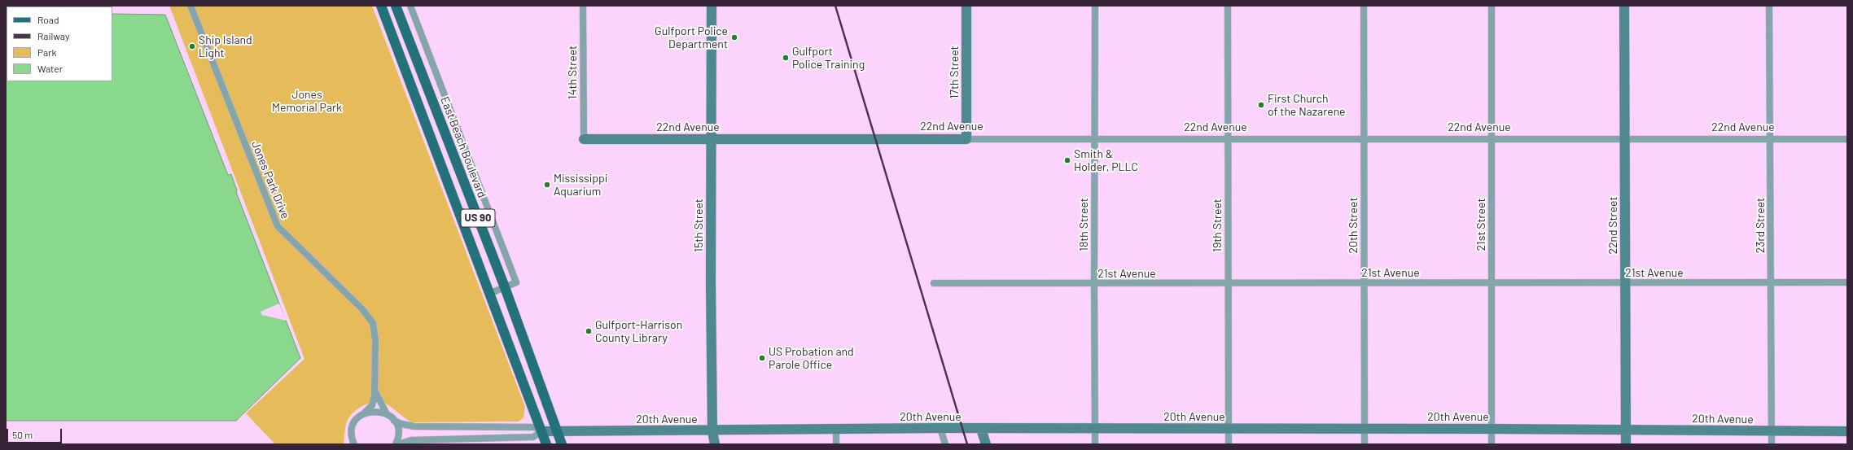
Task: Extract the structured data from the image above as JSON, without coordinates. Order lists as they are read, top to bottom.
{
  "streets": {
    "main road": ["East Beach Boulevard", "US 90"],
    "street": [
      "14th Street",
      "17th Street",
      "22nd Avenue",
      "Jones Park Drive",
      "18th Street",
      "21st Street",
      "15th Street",
      "19th Street",
      "20th Street",
      "22nd Street",
      "23rd Street",
      "21st Avenue",
      "20th Avenue"
    ]
  },
  "crossings": [
    ["14th Street", "22nd Avenue"],
    ["17th Street", "22nd Avenue"],
    ["22nd Avenue", "18th Street"],
    ["22nd Avenue", "21st Street"],
    ["22nd Avenue", "15th Street"],
    ["22nd Avenue", "19th Street"],
    ["22nd Avenue", "20th Street"],
    ["22nd Avenue", "22nd Street"],
    ["22nd Avenue", "23rd Street"],
    ["East Beach Boulevard", "20th Avenue"],
    ["US 90", "20th Avenue"],
    ["18th Street", "21st Avenue"],
    ["18th Street", "20th Avenue"],
    ["21st Street", "21st Avenue"],
    ["21st Street", "20th Avenue"],
    ["15th Street", "20th Avenue"],
    ["19th Street", "21st Avenue"],
    ["19th Street", "20th Avenue"],
    ["20th Street", "21st Avenue"],
    ["20th Street", "20th Avenue"],
    ["22nd Street", "21st Avenue"],
    ["22nd Street", "20th Avenue"],
    ["23rd Street", "21st Avenue"],
    ["23rd Street", "20th Avenue"]
  ],
  "parks": ["Jones Memorial Park"],
  "places": [
    "Gulfport Police Department",
    "Ship Island Light",
    "Gulfport Police Training",
    "First Church of the Nazarene",
    "Smith & Holder, PLLC",
    "Mississippi Aquarium",
    "Gulfport-Harrison County Library",
    "US Probation and Parole Office"
  ],
  "legend": [
    "Road",
    "Railway",
    "Park",
    "Water"
  ],
  "scale_bar": "50 m"
}
